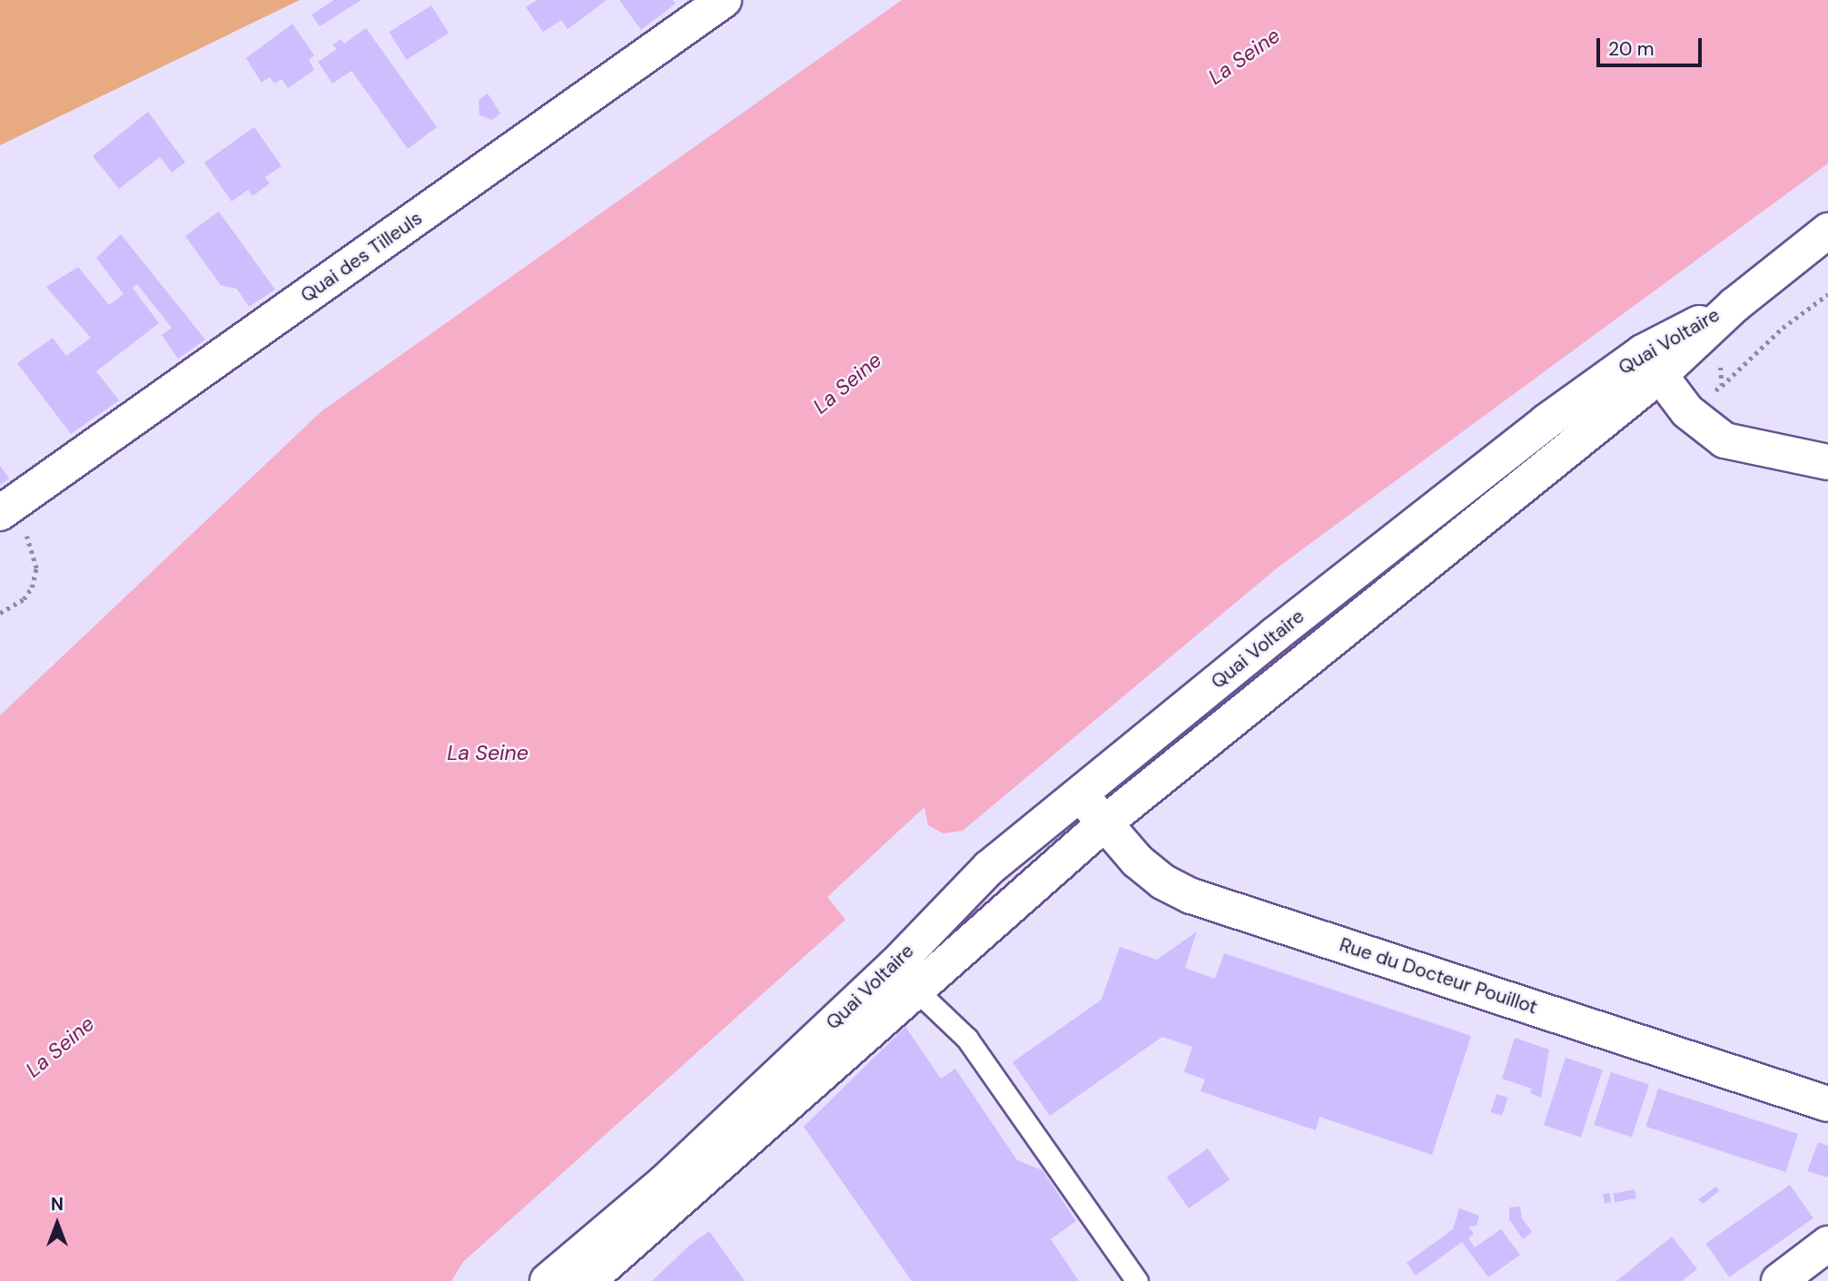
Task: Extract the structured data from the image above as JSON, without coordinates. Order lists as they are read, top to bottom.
{
  "streets": {
    "street": ["Quai des Tilleuls", "Quai Voltaire", "Rue du Docteur Pouillot"]
  },
  "crossings": [
    ["Quai Voltaire", "Rue du Docteur Pouillot"]
  ],
  "water": ["La Seine"],
  "scale_bar": "20 m",
  "north": "top"
}
